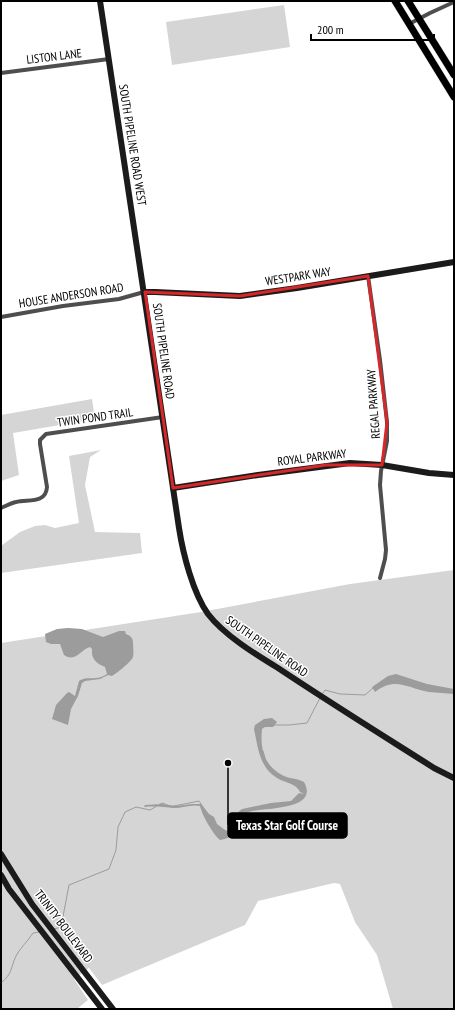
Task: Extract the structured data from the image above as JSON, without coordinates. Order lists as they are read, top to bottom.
{
  "streets": {
    "street": [
      "LISTON LANE",
      "SOUTH PIPELINE ROAD WEST",
      "WESTPARK WAY",
      "HOUSE ANDERSON ROAD",
      "SOUTH PIPELINE ROAD",
      "REGAL PARKWAY",
      "TWIN POND TRAIL",
      "ROYAL PARKWAY",
      "TRINITY BOULEVARD"
    ]
  },
  "crossings": [
    ["LISTON LANE", "SOUTH PIPELINE ROAD WEST"],
    ["SOUTH PIPELINE ROAD WEST", "WESTPARK WAY"],
    ["SOUTH PIPELINE ROAD WEST", "HOUSE ANDERSON ROAD"],
    ["SOUTH PIPELINE ROAD WEST", "SOUTH PIPELINE ROAD"],
    ["WESTPARK WAY", "HOUSE ANDERSON ROAD"],
    ["WESTPARK WAY", "SOUTH PIPELINE ROAD"],
    ["WESTPARK WAY", "REGAL PARKWAY"],
    ["HOUSE ANDERSON ROAD", "SOUTH PIPELINE ROAD"],
    ["SOUTH PIPELINE ROAD", "TWIN POND TRAIL"],
    ["SOUTH PIPELINE ROAD", "ROYAL PARKWAY"],
    ["REGAL PARKWAY", "ROYAL PARKWAY"]
  ],
  "places": ["Texas Star Golf Course"],
  "scale_bar": "200 m"
}
